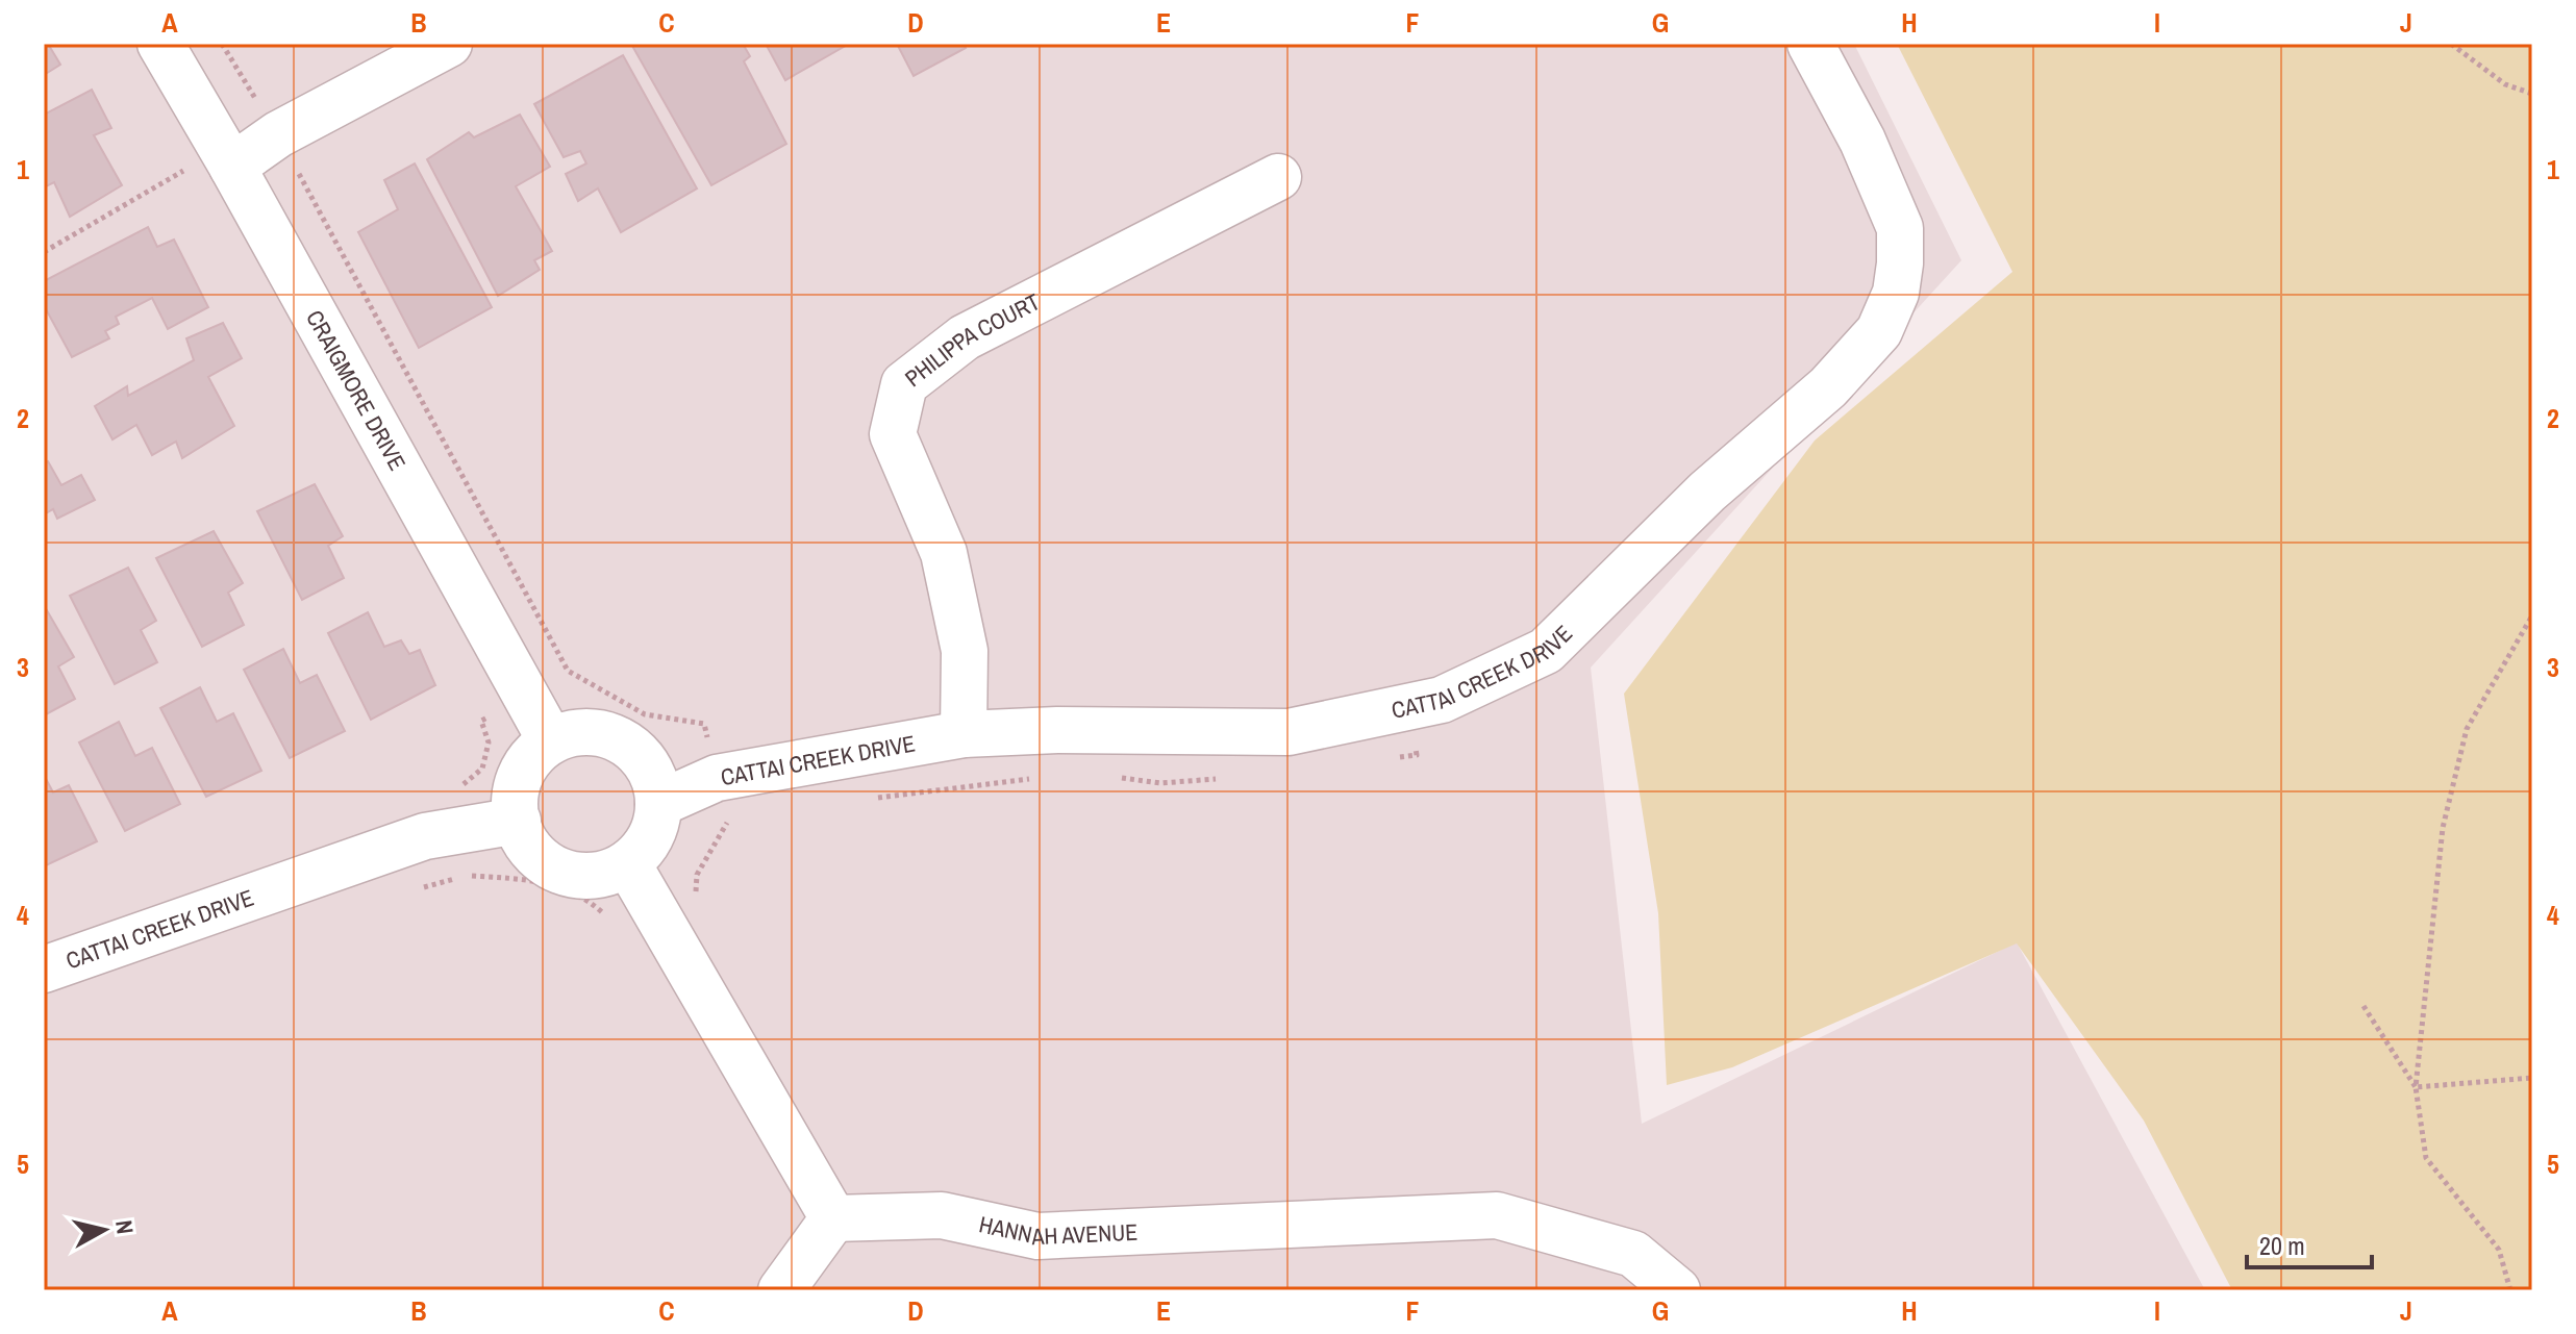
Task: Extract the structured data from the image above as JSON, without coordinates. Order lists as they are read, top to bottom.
{
  "streets": {
    "street": [
      "PHILIPPA COURT",
      "CRAIGMORE DRIVE",
      "CATTAI CREEK DRIVE",
      "HANNAH AVENUE"
    ]
  },
  "crossings": [
    ["PHILIPPA COURT", "CATTAI CREEK DRIVE"],
    ["CRAIGMORE DRIVE", "CATTAI CREEK DRIVE"]
  ],
  "scale_bar": "20 m",
  "north": "right",
  "grid": {
    "columns": [
      "A",
      "B",
      "C",
      "D",
      "E",
      "F",
      "G",
      "H",
      "I",
      "J"
    ],
    "rows": [
      "1",
      "2",
      "3",
      "4",
      "5"
    ]
  }
}
